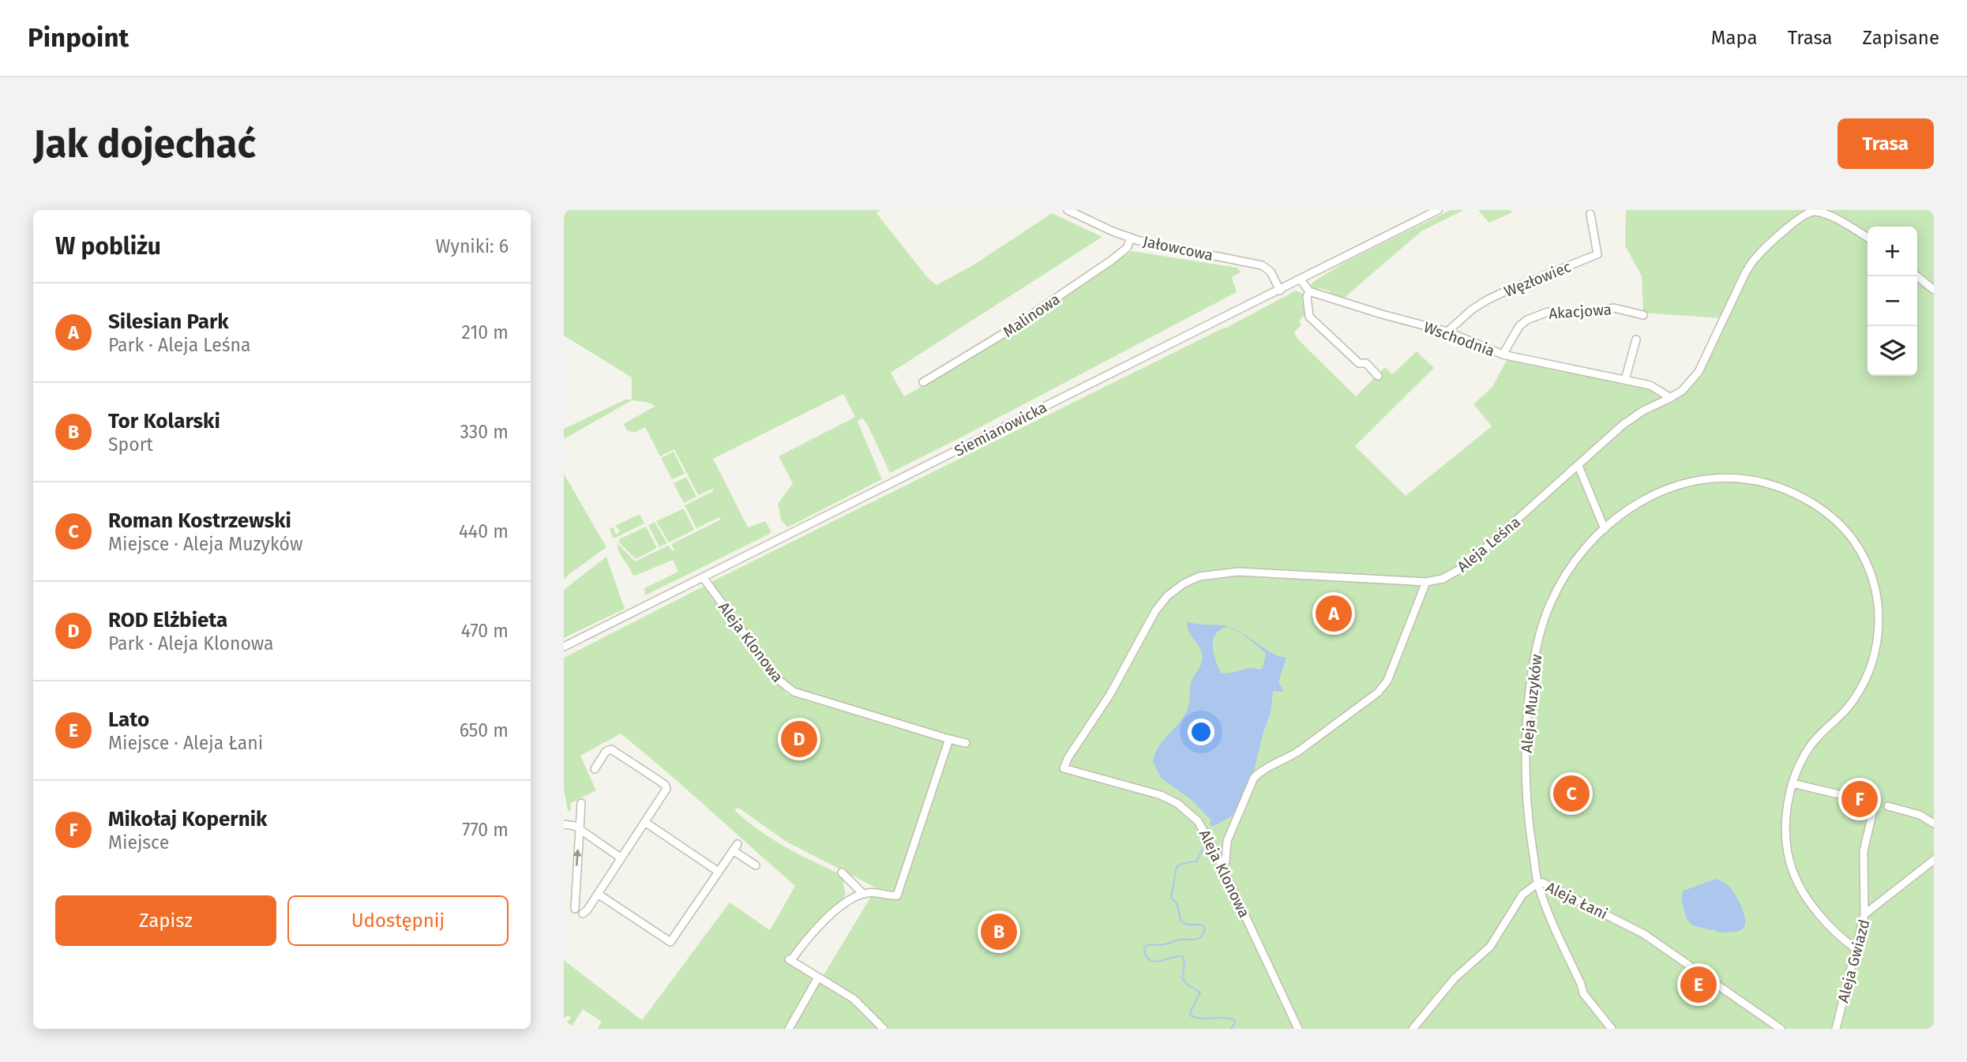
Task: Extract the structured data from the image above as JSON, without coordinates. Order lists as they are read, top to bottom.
{
  "streets": {
    "street": [
      "Jałowcowa",
      "Węzłowiec",
      "Akacjowa",
      "Malinowa",
      "Wschodnia",
      "Siemianowicka",
      "Aleja Leśna",
      "Aleja Klonowa",
      "Aleja Muzyków",
      "Aleja Łani",
      "Aleja Gwiazd"
    ]
  },
  "crossings": [
    ["Jałowcowa", "Malinowa"],
    ["Jałowcowa", "Siemianowicka"],
    ["Węzłowiec", "Wschodnia"],
    ["Akacjowa", "Wschodnia"],
    ["Wschodnia", "Aleja Leśna"],
    ["Siemianowicka", "Aleja Klonowa"],
    ["Aleja Leśna", "Aleja Klonowa"],
    ["Aleja Muzyków", "Aleja Łani"],
    ["Aleja Muzyków", "Aleja Gwiazd"]
  ],
  "page": {
    "header": "Pinpoint",
    "nav": ["Mapa", "Trasa", "Zapisane"],
    "buttons": [
      "Trasa",
      ["Zapisz", "Udostępnij"]
    ],
    "title": "Jak dojechać",
    "heading": ["W pobliżu", "Wyniki: 6"],
    "map_buttons": ["+", "−"],
    "list": [
      {
        "mark": "A",
        "name": "Silesian Park",
        "note": "Park · Aleja Leśna",
        "value": "210 m"
      },
      {
        "mark": "B",
        "name": "Tor Kolarski",
        "note": "Sport",
        "value": "330 m"
      },
      {
        "mark": "C",
        "name": "Roman Kostrzewski",
        "note": "Miejsce · Aleja Muzyków",
        "value": "440 m"
      },
      {
        "mark": "D",
        "name": "ROD Elżbieta",
        "note": "Park · Aleja Klonowa",
        "value": "470 m"
      },
      {
        "mark": "E",
        "name": "Lato",
        "note": "Miejsce · Aleja Łani",
        "value": "650 m"
      },
      {
        "mark": "F",
        "name": "Mikołaj Kopernik",
        "note": "Miejsce",
        "value": "770 m"
      }
    ],
    "pins": [
      "A",
      "D",
      "C",
      "F",
      "B",
      "E"
    ]
  }
}
